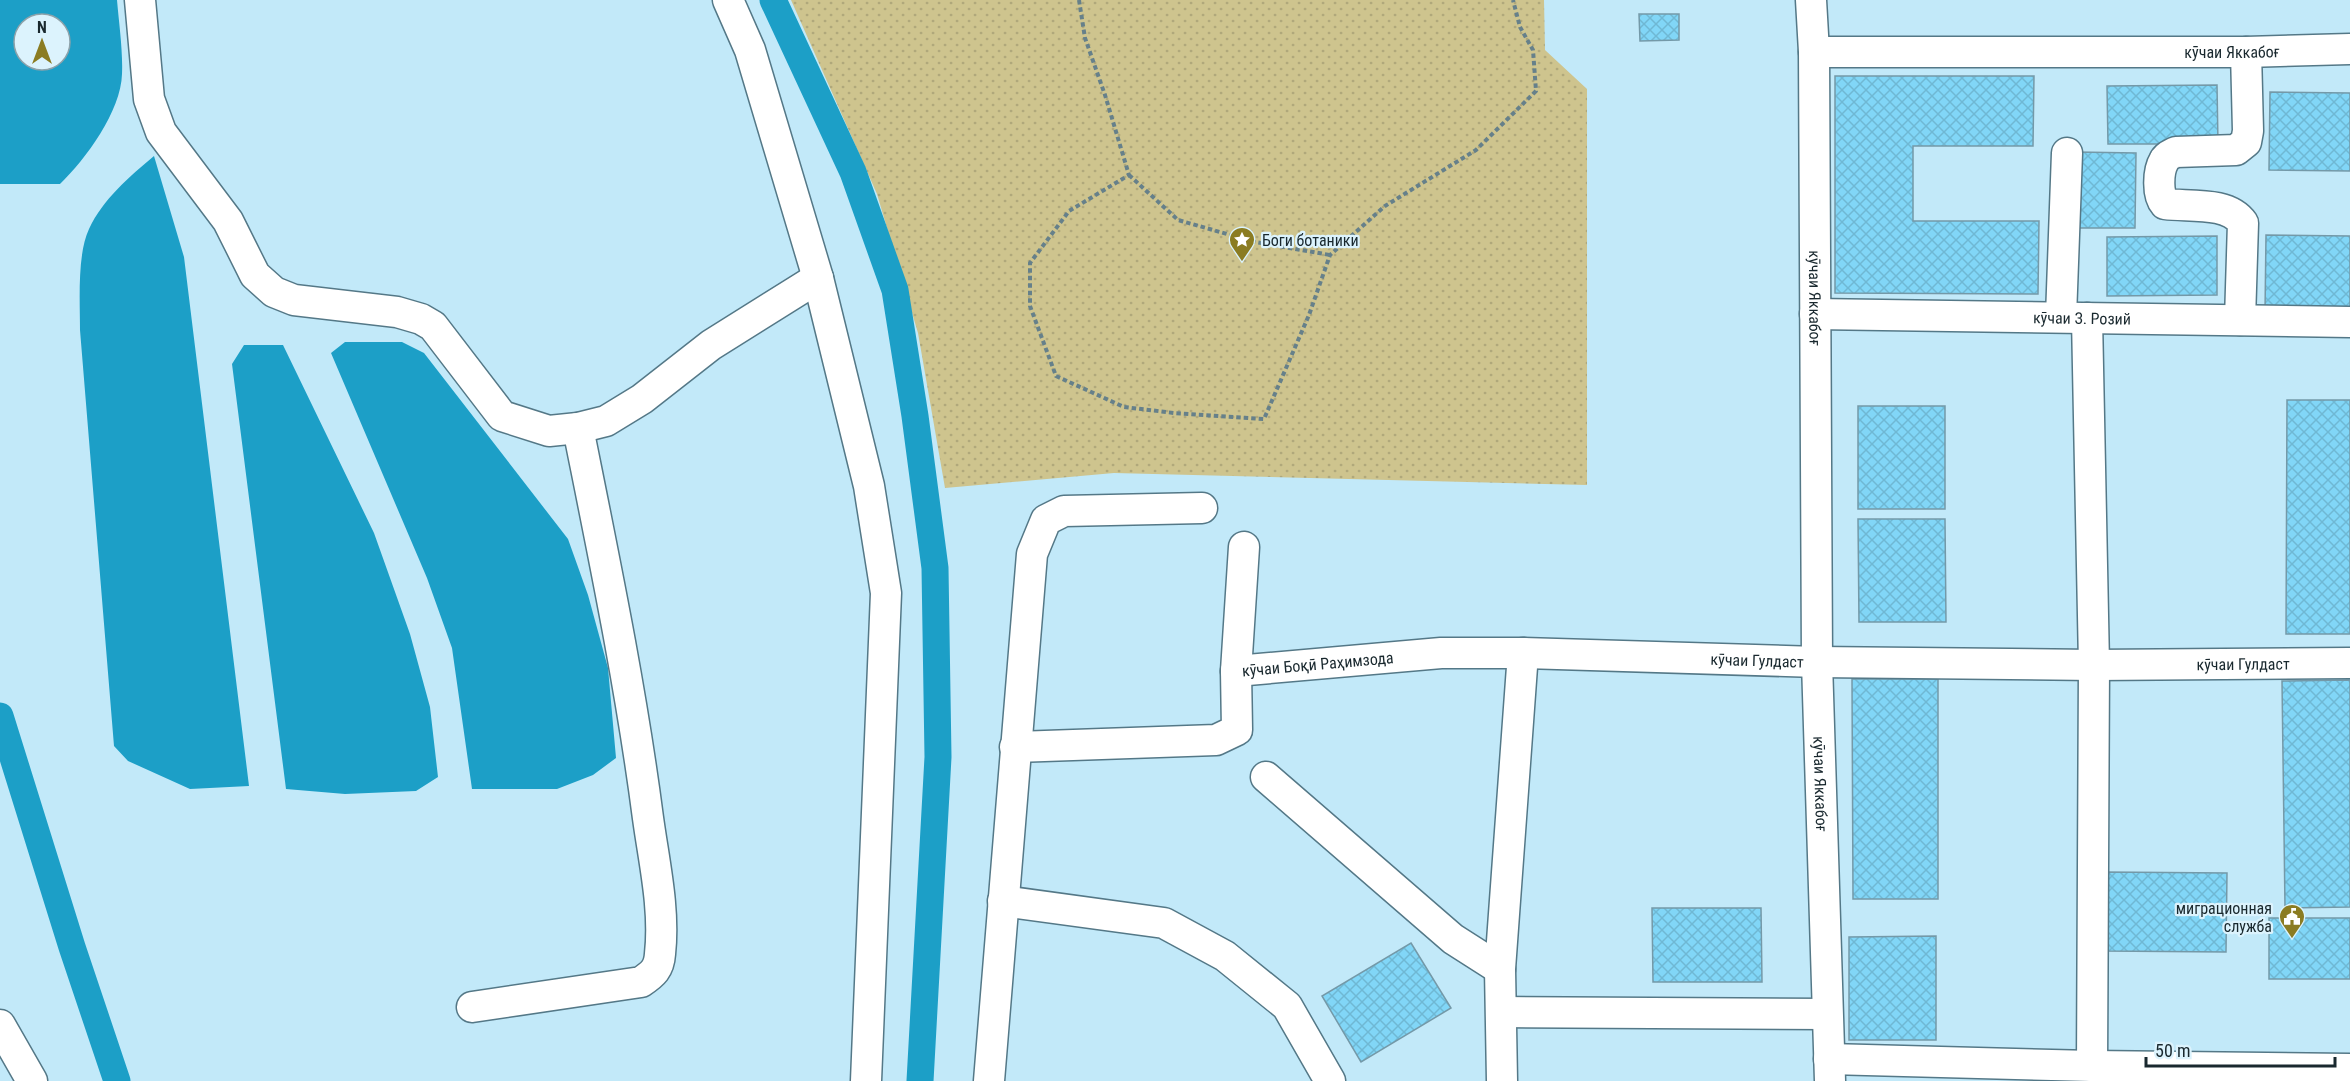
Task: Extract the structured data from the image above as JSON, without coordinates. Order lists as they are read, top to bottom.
{
  "streets": {
    "street": [
      "кӯчаи Яккабоғ",
      "кӯчаи З. Розий",
      "кӯчаи Гулдаст",
      "кӯчаи Боқӣ Раҳимзода"
    ]
  },
  "crossings": [
    ["кӯчаи Яккабоғ", "кӯчаи З. Розий"],
    ["кӯчаи Яккабоғ", "кӯчаи Гулдаст"],
    ["кӯчаи Гулдаст", "кӯчаи Боқӣ Раҳимзода"]
  ],
  "places": {
    "place": ["Боги ботаники"],
    "public building": ["миграционная служба"]
  },
  "scale_bar": "50 m",
  "north": "top"
}
